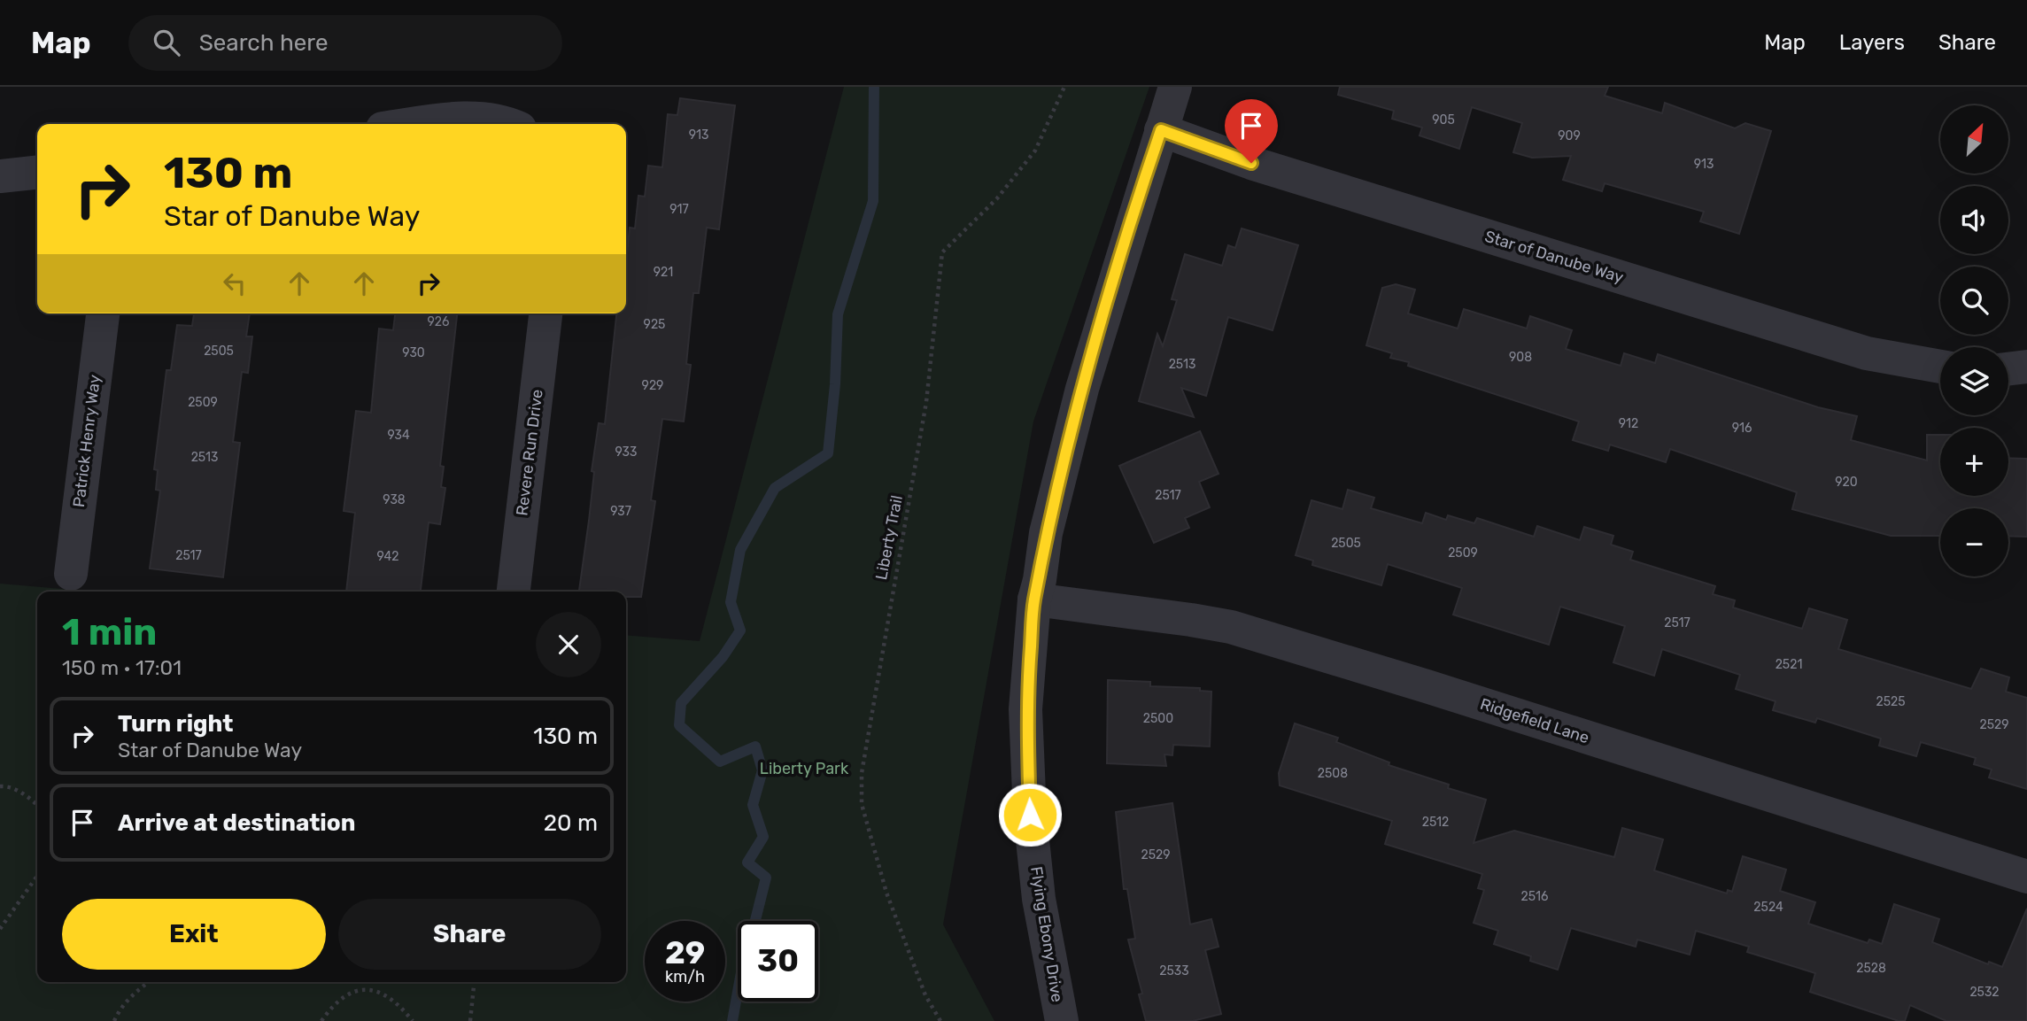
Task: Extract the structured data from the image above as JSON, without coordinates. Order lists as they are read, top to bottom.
{
  "streets": {
    "street": [
      "Star of Danube Way",
      "Patrick Henry Way",
      "Revere Run Drive",
      "Ridgefield Lane",
      "Flying Ebony Drive"
    ],
    "path": ["Liberty Trail"]
  },
  "crossings": [
    ["Star of Danube Way", "Flying Ebony Drive"],
    ["Ridgefield Lane", "Flying Ebony Drive"]
  ],
  "parks": ["Liberty Park"],
  "house_numbers": [
    "905",
    "913",
    "909",
    "913",
    "917",
    "921",
    "926",
    "925",
    "2505",
    "930",
    "908",
    "2513",
    "929",
    "2509",
    "912",
    "916",
    "934",
    "933",
    "2513",
    "920",
    "2517",
    "938",
    "937",
    "2505",
    "2509",
    "2517",
    "942",
    "2517",
    "2521",
    "2525",
    "2500",
    "2529",
    "2508",
    "2512",
    "2529",
    "2516",
    "2524",
    "2528",
    "2533",
    "2532"
  ],
  "north": "top right",
  "page": {
    "header": "Map",
    "search": "Search here",
    "nav": ["Map", "Layers", "Share"],
    "map_buttons": ["+", "−"],
    "turn": ["130 m", "Star of Danube Way"],
    "heading": ["1 min", "150 m · 17:01"],
    "list": [
      {
        "name": "Turn right",
        "note": "Star of Danube Way",
        "value": "130 m"
      },
      {
        "name": "Arrive at destination",
        "value": "20 m"
      }
    ],
    "buttons": ["Exit", "Share"],
    "speed": "29 km/h",
    "limit": "30"
  }
}
